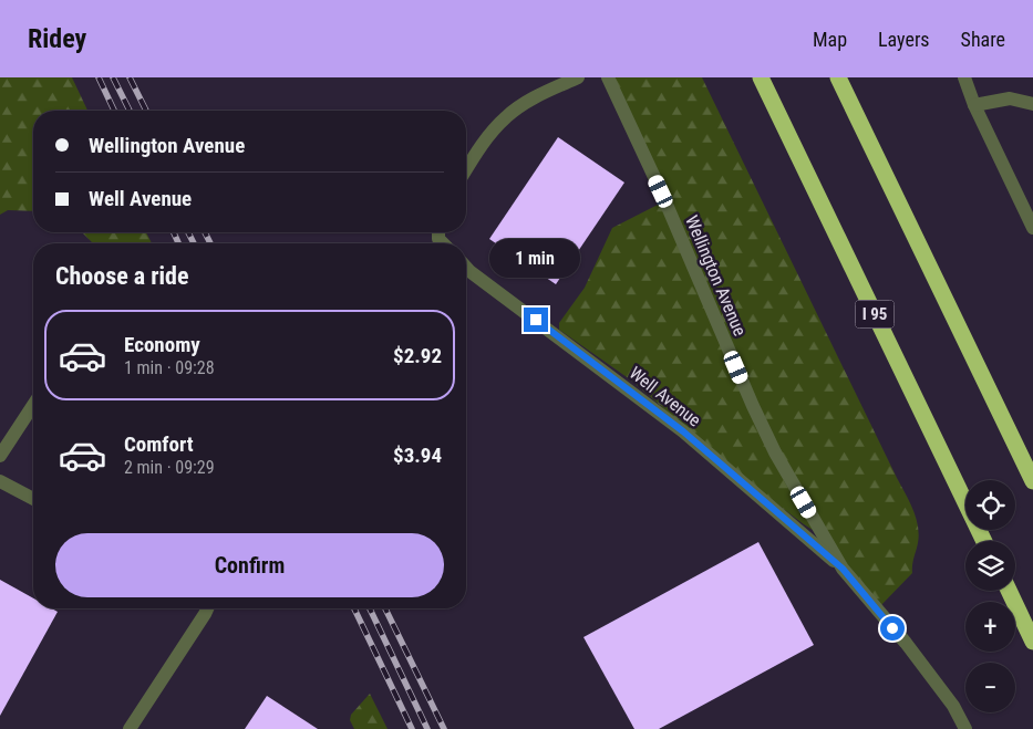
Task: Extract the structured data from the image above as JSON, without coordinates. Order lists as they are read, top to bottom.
{
  "streets": {
    "highway": ["I 95"],
    "street": ["Wellington Avenue", "Well Avenue"]
  },
  "crossings": [
    ["Wellington Avenue", "Well Avenue"]
  ],
  "page": {
    "header": "Ridey",
    "nav": ["Map", "Layers", "Share"],
    "banner": ["Wellington Avenue", "Well Avenue"],
    "bubble": "1 min",
    "heading": "Choose a ride",
    "list": [
      {
        "name": "Economy",
        "note": "1 min · 09:28",
        "value": "$2.92"
      },
      {
        "name": "Comfort",
        "note": "2 min · 09:29",
        "value": "$3.94"
      }
    ],
    "map_buttons": ["+", "−"],
    "buttons": "Confirm"
  }
}
